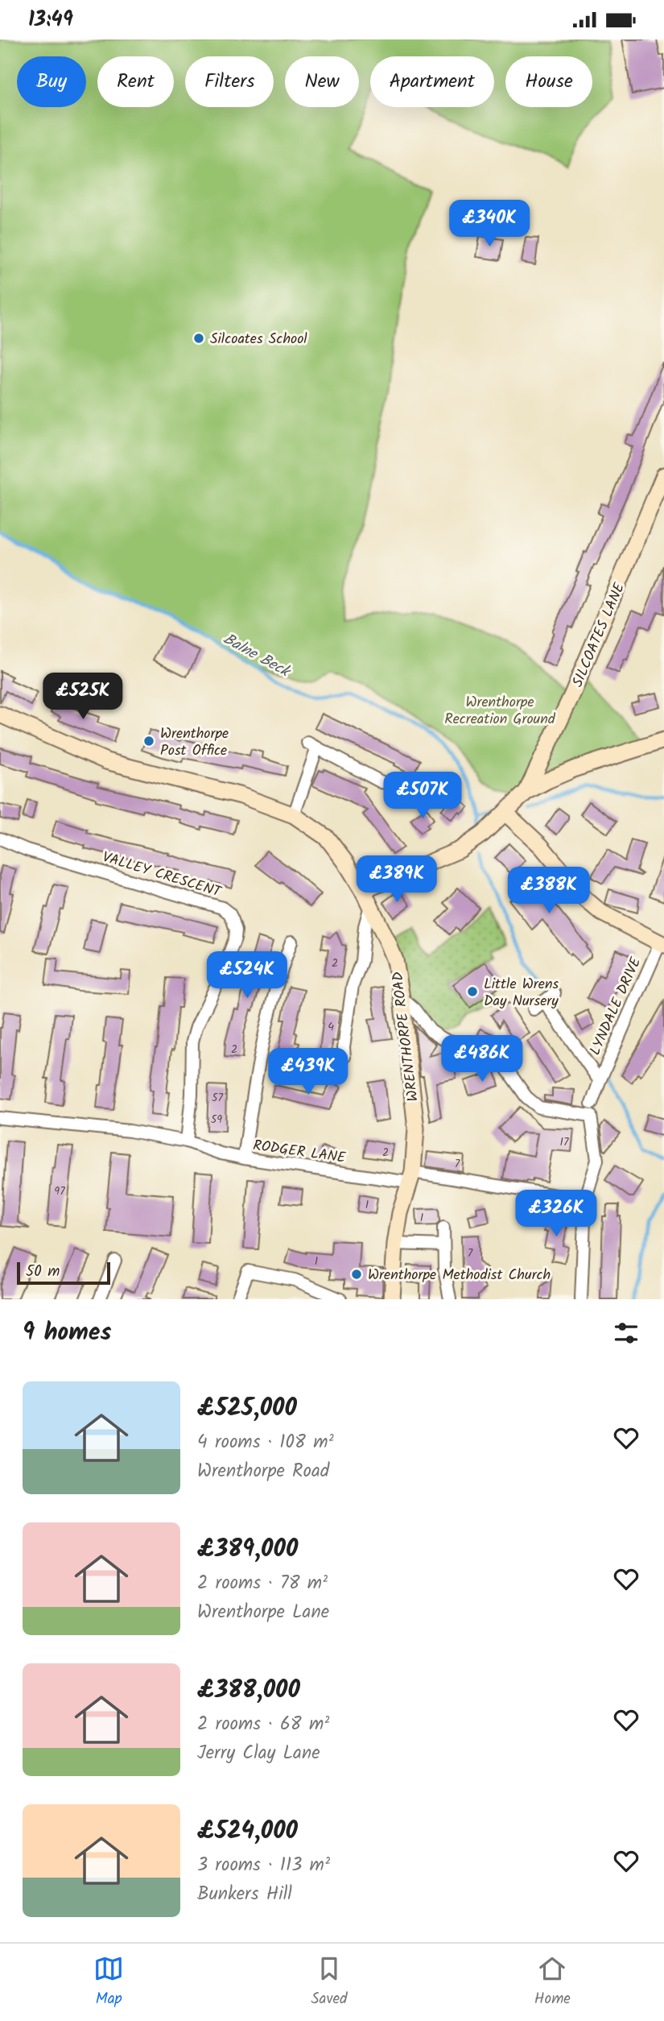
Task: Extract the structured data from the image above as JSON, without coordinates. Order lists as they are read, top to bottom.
{
  "streets": {
    "street": [
      "SILCOATES LANE",
      "VALLEY CRESCENT",
      "LYNDALE DRIVE",
      "WRENTHORPE ROAD",
      "RODGER LANE"
    ]
  },
  "crossings": [
    ["VALLEY CRESCENT", "RODGER LANE"],
    ["WRENTHORPE ROAD", "RODGER LANE"]
  ],
  "water": ["Balne Beck"],
  "parks": ["Wrenthorpe Recreation Ground"],
  "places": [
    "Silcoates School",
    "Wrenthorpe Post Office",
    "Little Wrens Day Nursery",
    "Wrenthorpe Methodist Church"
  ],
  "house_numbers": [
    "2",
    "4",
    "2",
    "57",
    "59",
    "17",
    "2",
    "7",
    "97",
    "1",
    "1",
    "7",
    "1"
  ],
  "scale_bar": "50 m",
  "page": {
    "status": "13:49",
    "chip": [
      "Buy",
      "Rent",
      "Filters",
      "New",
      "Apartment",
      "House"
    ],
    "price": [
      "£340K",
      "£525K",
      "£507K",
      "£389K",
      "£388K",
      "£524K",
      "£486K",
      "£439K",
      "£326K"
    ],
    "scale": "50 m",
    "heading": "9 homes",
    "list": [
      {
        "name": "£525,000",
        "note": "4 rooms · 108 m² · Wrenthorpe Road"
      },
      {
        "name": "£389,000",
        "note": "2 rooms · 78 m² · Wrenthorpe Lane"
      },
      {
        "name": "£388,000",
        "note": "2 rooms · 68 m² · Jerry Clay Lane"
      },
      {
        "name": "£524,000",
        "note": "3 rooms · 113 m² · Bunkers Hill"
      }
    ],
    "tabs": ["Map", "Saved", "Home"]
  }
}
